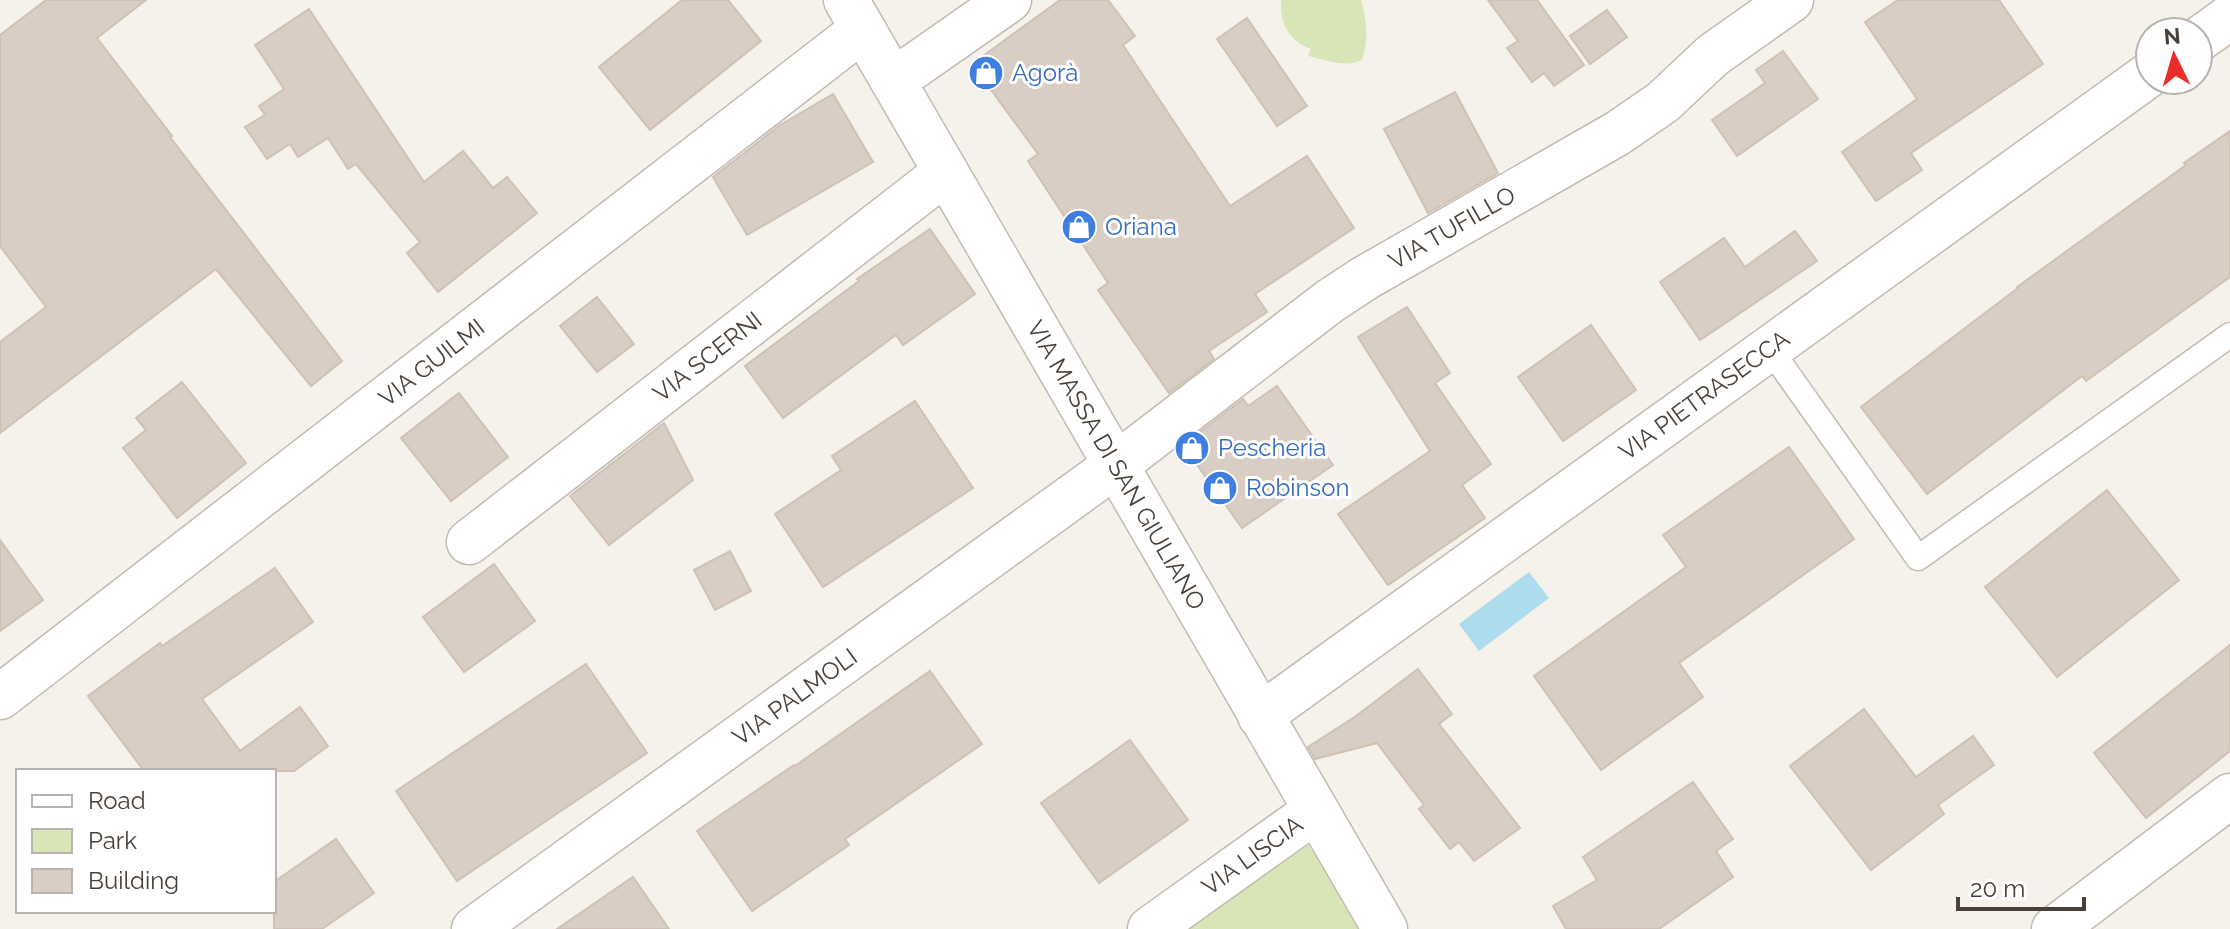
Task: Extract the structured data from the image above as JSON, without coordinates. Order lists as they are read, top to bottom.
{
  "streets": {
    "street": [
      "VIA TUFILLO",
      "VIA SCERNI",
      "VIA GUILMI",
      "VIA PIETRASECCA",
      "VIA MASSA DI SAN GIULIANO",
      "VIA PALMOLI",
      "VIA LISCIA"
    ]
  },
  "crossings": [
    ["VIA TUFILLO", "VIA MASSA DI SAN GIULIANO"],
    ["VIA TUFILLO", "VIA PALMOLI"],
    ["VIA SCERNI", "VIA MASSA DI SAN GIULIANO"],
    ["VIA GUILMI", "VIA MASSA DI SAN GIULIANO"],
    ["VIA PIETRASECCA", "VIA MASSA DI SAN GIULIANO"],
    ["VIA MASSA DI SAN GIULIANO", "VIA PALMOLI"],
    ["VIA MASSA DI SAN GIULIANO", "VIA LISCIA"]
  ],
  "places": {
    "shop": [
      "Agorà",
      "Oriana",
      "Pescheria",
      "Robinson"
    ]
  },
  "legend": ["Road", "Park", "Building"],
  "scale_bar": "20 m",
  "north": "top"
}
